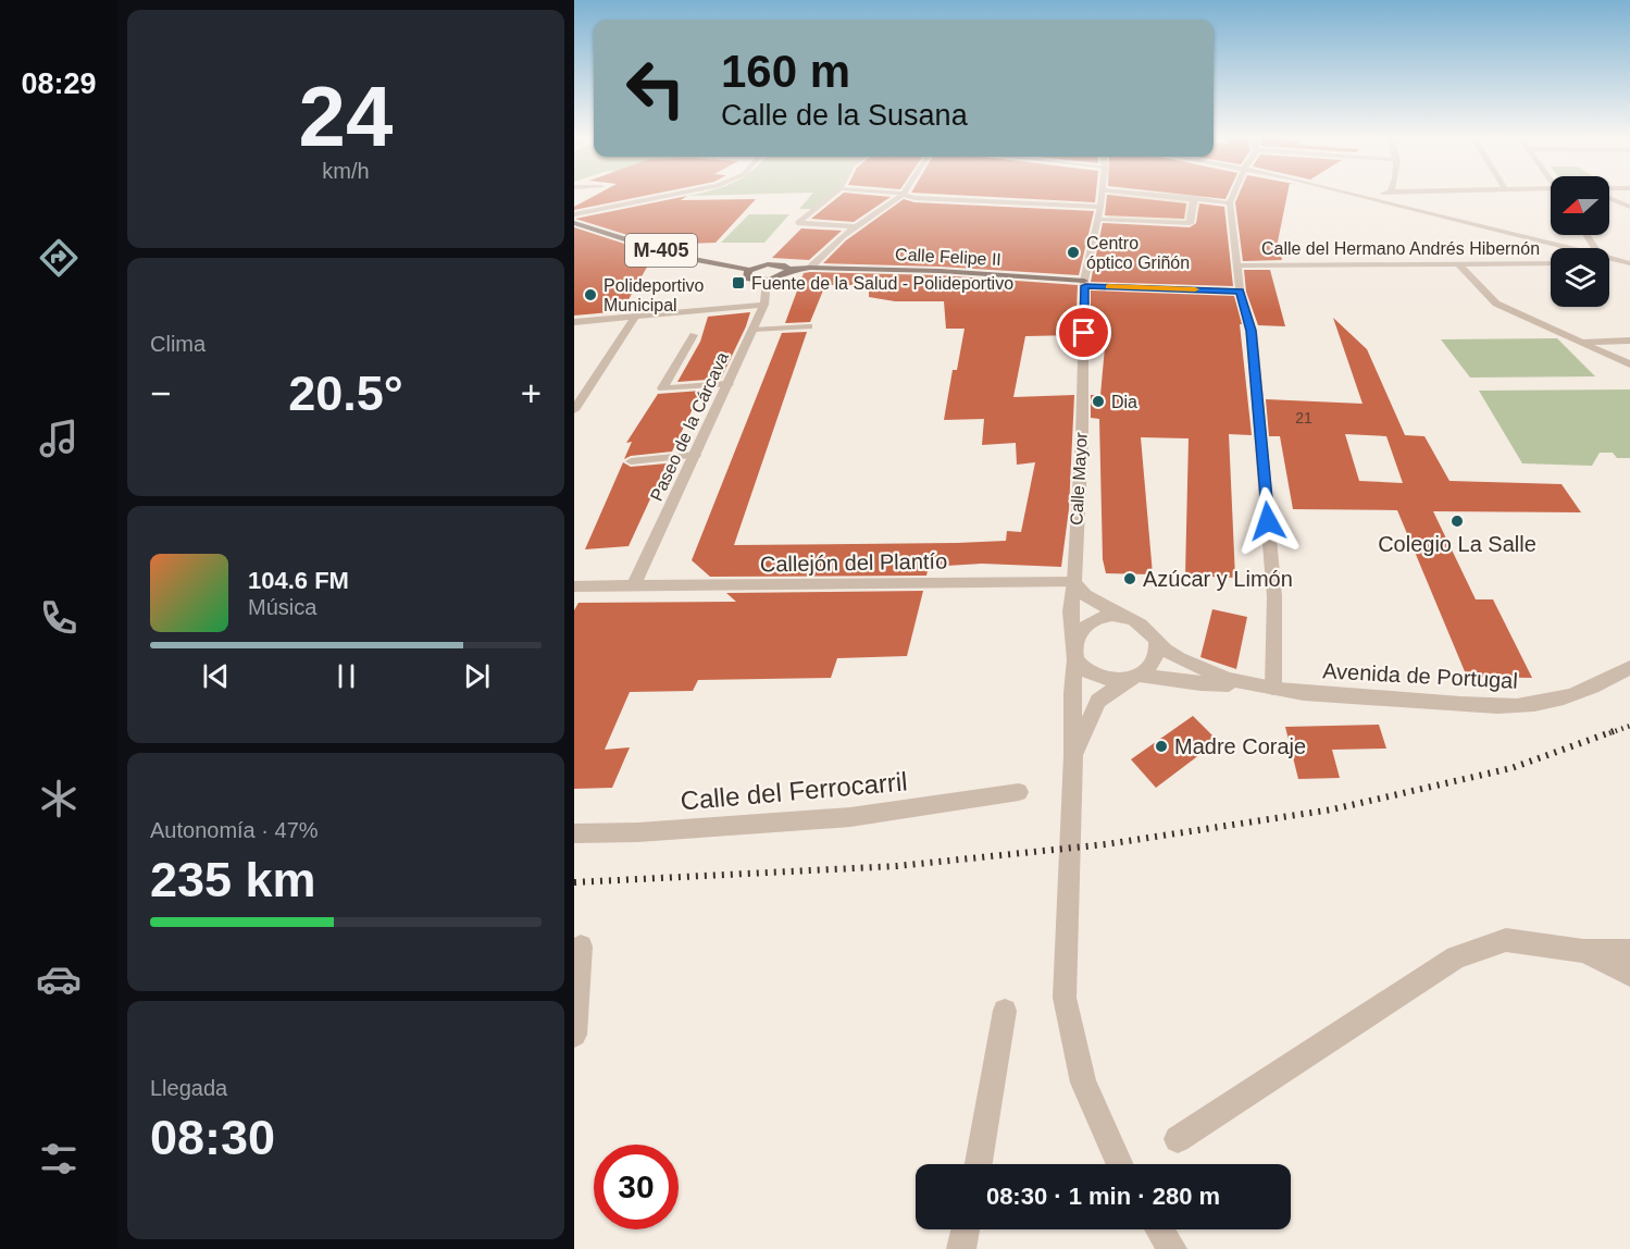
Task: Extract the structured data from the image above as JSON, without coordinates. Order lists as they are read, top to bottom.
{
  "streets": {
    "main road": ["M-405", "Calle Felipe II"],
    "street": [
      "Calle del Hermano Andrés Hibernón",
      "Paseo de la Cárcava",
      "Calle Mayor",
      "Callejón del Plantío",
      "Avenida de Portugal",
      "Calle del Ferrocarril"
    ]
  },
  "crossings": [
    ["M-405", "Calle Felipe II"],
    ["M-405", "Paseo de la Cárcava"],
    ["Calle Felipe II", "Calle Mayor"],
    ["Paseo de la Cárcava", "Callejón del Plantío"],
    ["Calle Mayor", "Callejón del Plantío"]
  ],
  "places": {
    "other": [
      "Centro óptico Griñón",
      "Polideportivo Municipal",
      "Dia",
      "Colegio La Salle",
      "Azúcar y Limón",
      "Madre Coraje"
    ],
    "transit": ["Fuente de la Salud - Polideportivo"]
  },
  "house_numbers": ["21"],
  "north": "left",
  "page": {
    "tabs": "08:29",
    "tile": [
      ["24", "km/h"],
      "Clima",
      ["Autonomía · 47%", "235 km"],
      ["Llegada", "08:30"]
    ],
    "turn": ["160 m", "Calle de la Susana"],
    "heat": ["−", "20.5°", "+"],
    "song": ["104.6 FM", "Música"],
    "limit": "30",
    "trip": "08:30 · 1 min · 280 m"
  }
}
